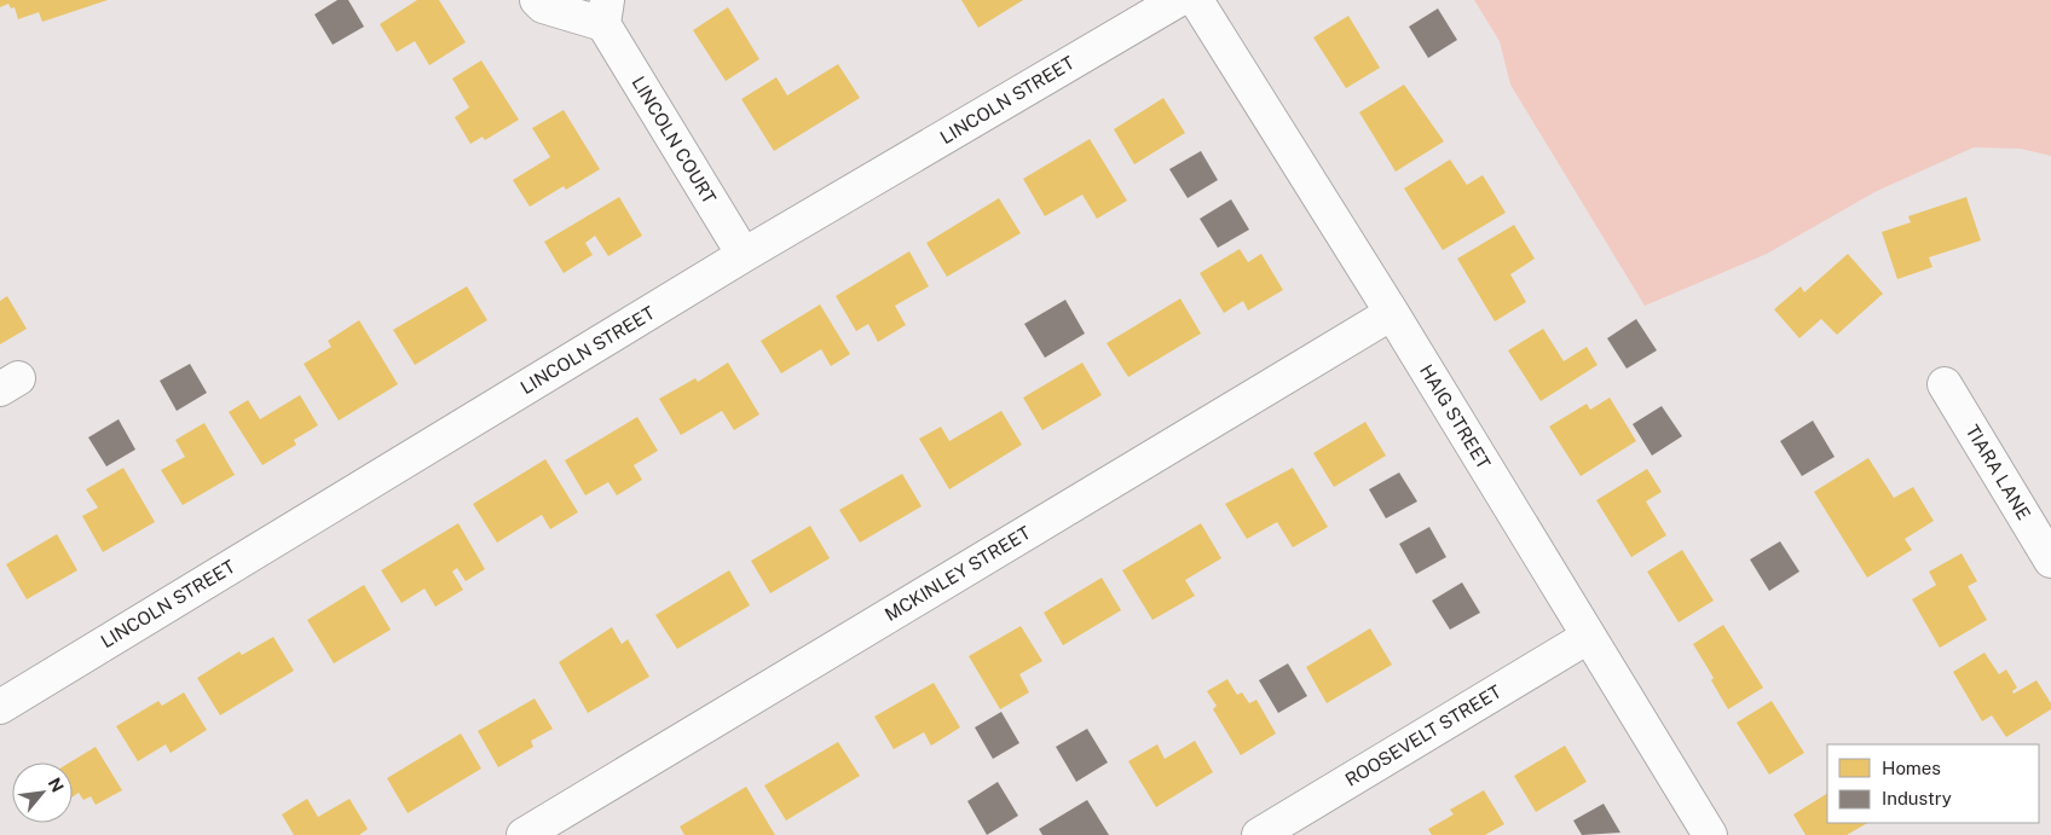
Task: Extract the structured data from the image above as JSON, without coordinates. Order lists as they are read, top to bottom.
{
  "streets": {
    "street": [
      "LINCOLN STREET",
      "LINCOLN COURT",
      "HAIG STREET",
      "TIARA LANE",
      "MCKINLEY STREET",
      "ROOSEVELT STREET"
    ]
  },
  "crossings": [
    ["LINCOLN STREET", "LINCOLN COURT"],
    ["HAIG STREET", "MCKINLEY STREET"],
    ["HAIG STREET", "ROOSEVELT STREET"]
  ],
  "legend": ["Homes", "Industry"],
  "north": "top right"
}
